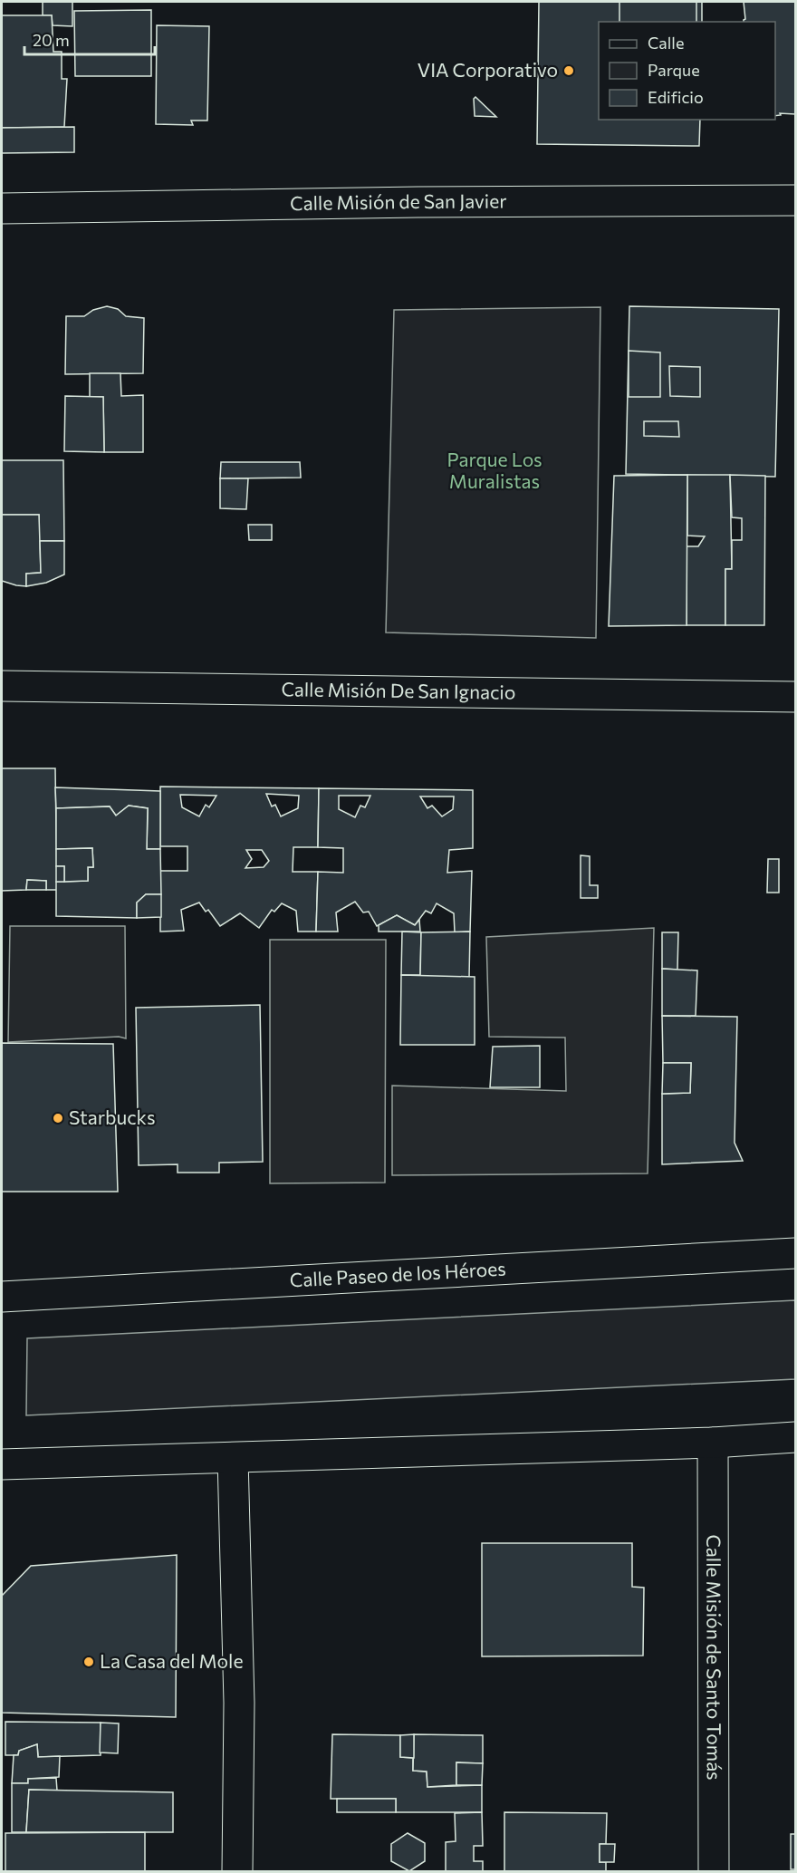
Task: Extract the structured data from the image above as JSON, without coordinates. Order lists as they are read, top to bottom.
{
  "streets": {
    "street": [
      "Calle Misión de San Javier",
      "Calle Misión De San Ignacio",
      "Calle Paseo de los Héroes",
      "Calle Misión de Santo Tomás"
    ]
  },
  "parks": ["Parque Los Muralistas"],
  "places": ["VIA Corporativo", "Starbucks", "La Casa del Mole"],
  "legend": ["Calle", "Parque", "Edificio"],
  "scale_bar": "20 m"
}
